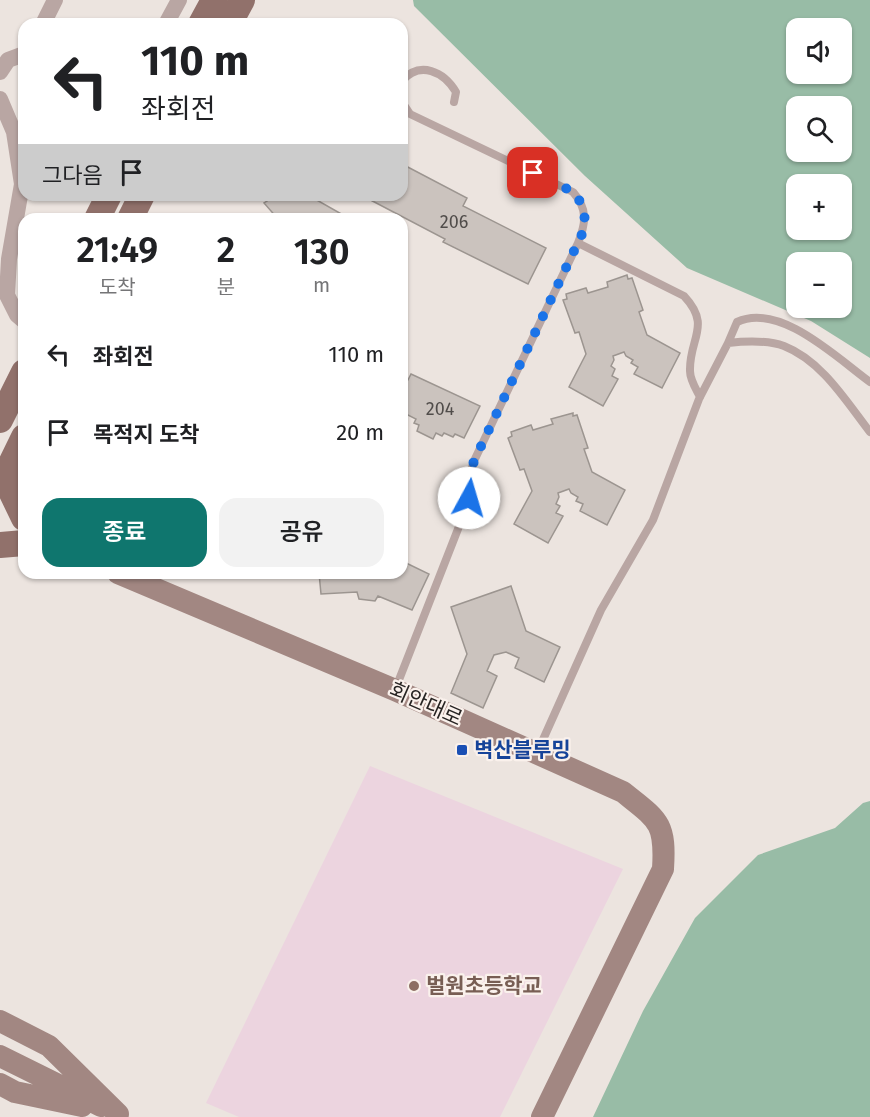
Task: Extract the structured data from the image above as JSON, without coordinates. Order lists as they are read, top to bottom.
{
  "streets": {
    "street": ["회안대로"]
  },
  "places": {
    "transit": ["벽산블루밍"],
    "other": ["벌원초등학교"]
  },
  "house_numbers": ["206", "204"],
  "page": {
    "map_buttons": ["+", "−"],
    "turn": ["110 m", "좌회전"],
    "then": "그다음",
    "eta": [
      "21:49",
      "도착",
      "2",
      "분",
      "130",
      "m"
    ],
    "list": [
      {
        "name": "좌회전",
        "value": "110 m"
      },
      {
        "name": "목적지 도착",
        "value": "20 m"
      }
    ],
    "buttons": ["종료", "공유"]
  }
}
